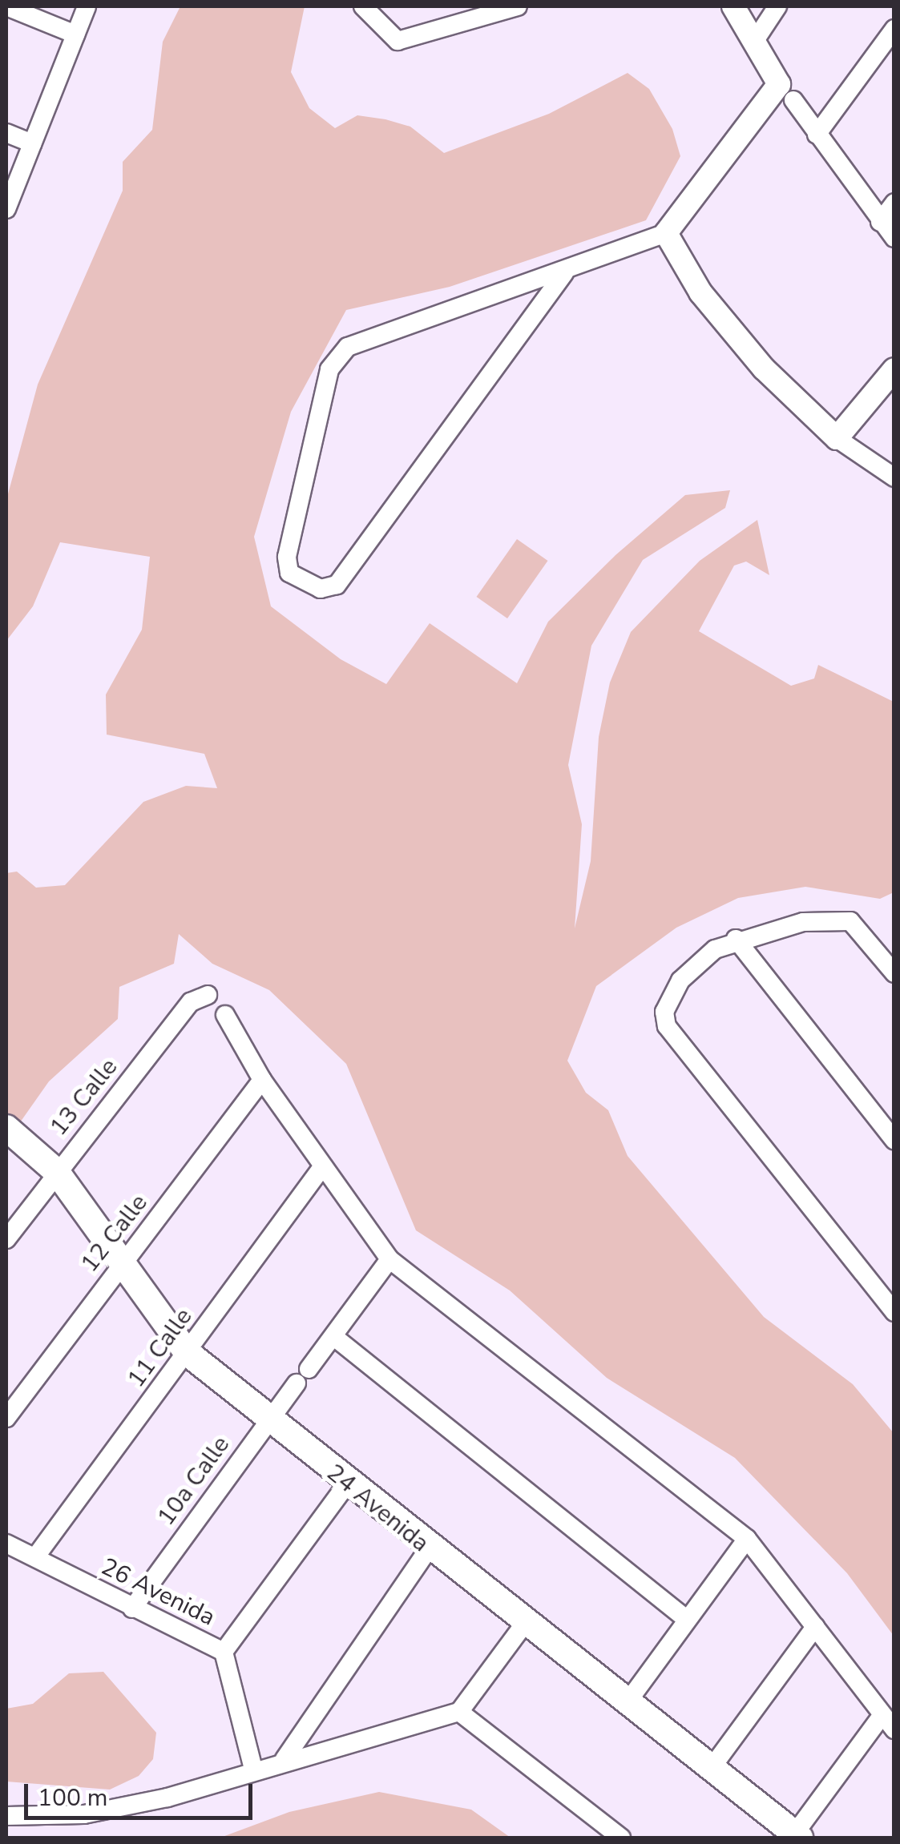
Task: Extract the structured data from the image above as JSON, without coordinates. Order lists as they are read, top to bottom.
{
  "streets": {
    "main road": ["24 Avenida"],
    "street": [
      "13 Calle",
      "12 Calle",
      "11 Calle",
      "10a Calle",
      "26 Avenida"
    ]
  },
  "crossings": [
    ["13 Calle", "24 Avenida"],
    ["12 Calle", "24 Avenida"],
    ["11 Calle", "24 Avenida"],
    ["11 Calle", "26 Avenida"],
    ["10a Calle", "24 Avenida"],
    ["10a Calle", "26 Avenida"]
  ],
  "scale_bar": "100 m"
}
